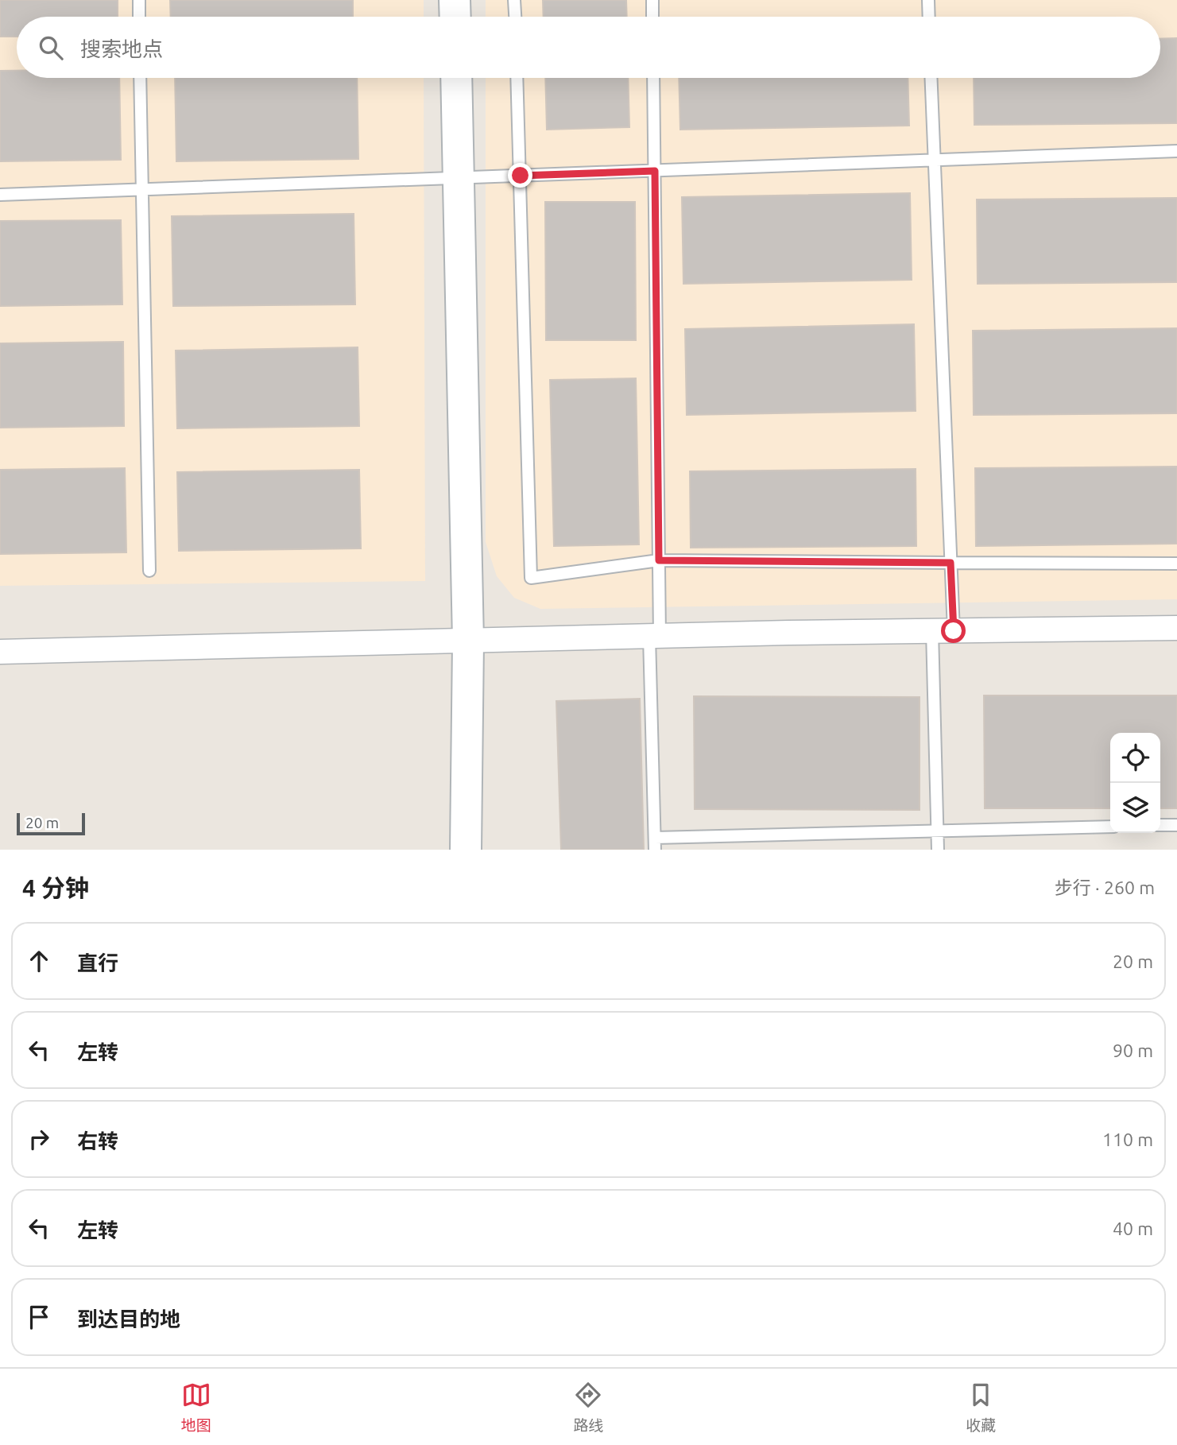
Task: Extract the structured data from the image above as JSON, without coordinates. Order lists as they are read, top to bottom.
{
  "scale_bar": "20 m",
  "page": {
    "search": "搜索地点",
    "scale": "20 m",
    "heading": ["4 分钟", "步行 · 260 m"],
    "list": [
      ["直行", "20 m"],
      ["左转", "90 m"],
      ["右转", "110 m"],
      ["左转", "40 m"],
      "到达目的地"
    ],
    "nav": ["地图", "路线", "收藏"]
  }
}
